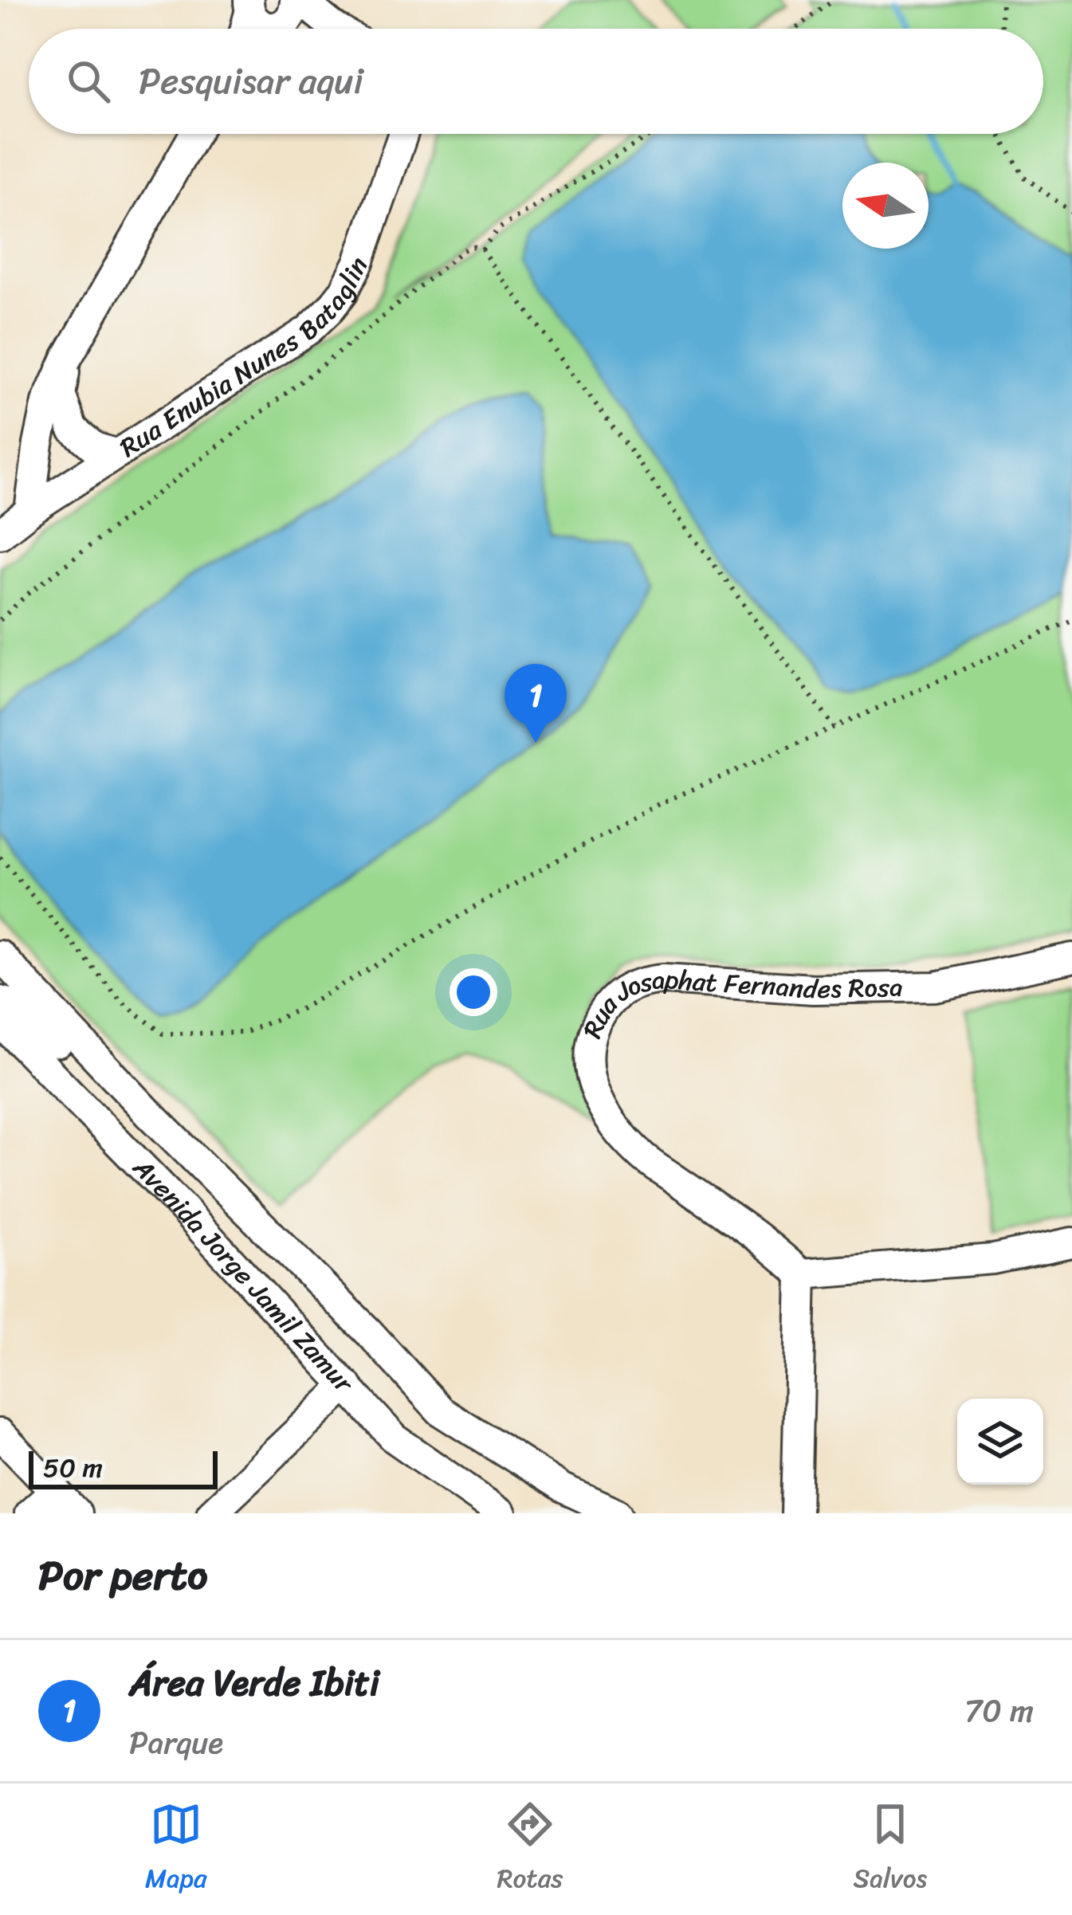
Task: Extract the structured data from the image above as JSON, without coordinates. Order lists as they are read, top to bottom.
{
  "streets": {
    "street": ["Rua Enubia Nunes Bataglin", "Rua Josaphat Fernandes Rosa", "Avenida Jorge Jamil Zamur"]
  },
  "scale_bar": "50 m",
  "north": "left",
  "page": {
    "search": "Pesquisar aqui",
    "pins": "1",
    "scale": "50 m",
    "heading": "Por perto",
    "list": [
      {
        "mark": "1",
        "name": "Área Verde Ibiti",
        "note": "Parque",
        "value": "70 m"
      }
    ],
    "nav": ["Mapa", "Rotas", "Salvos"]
  }
}
